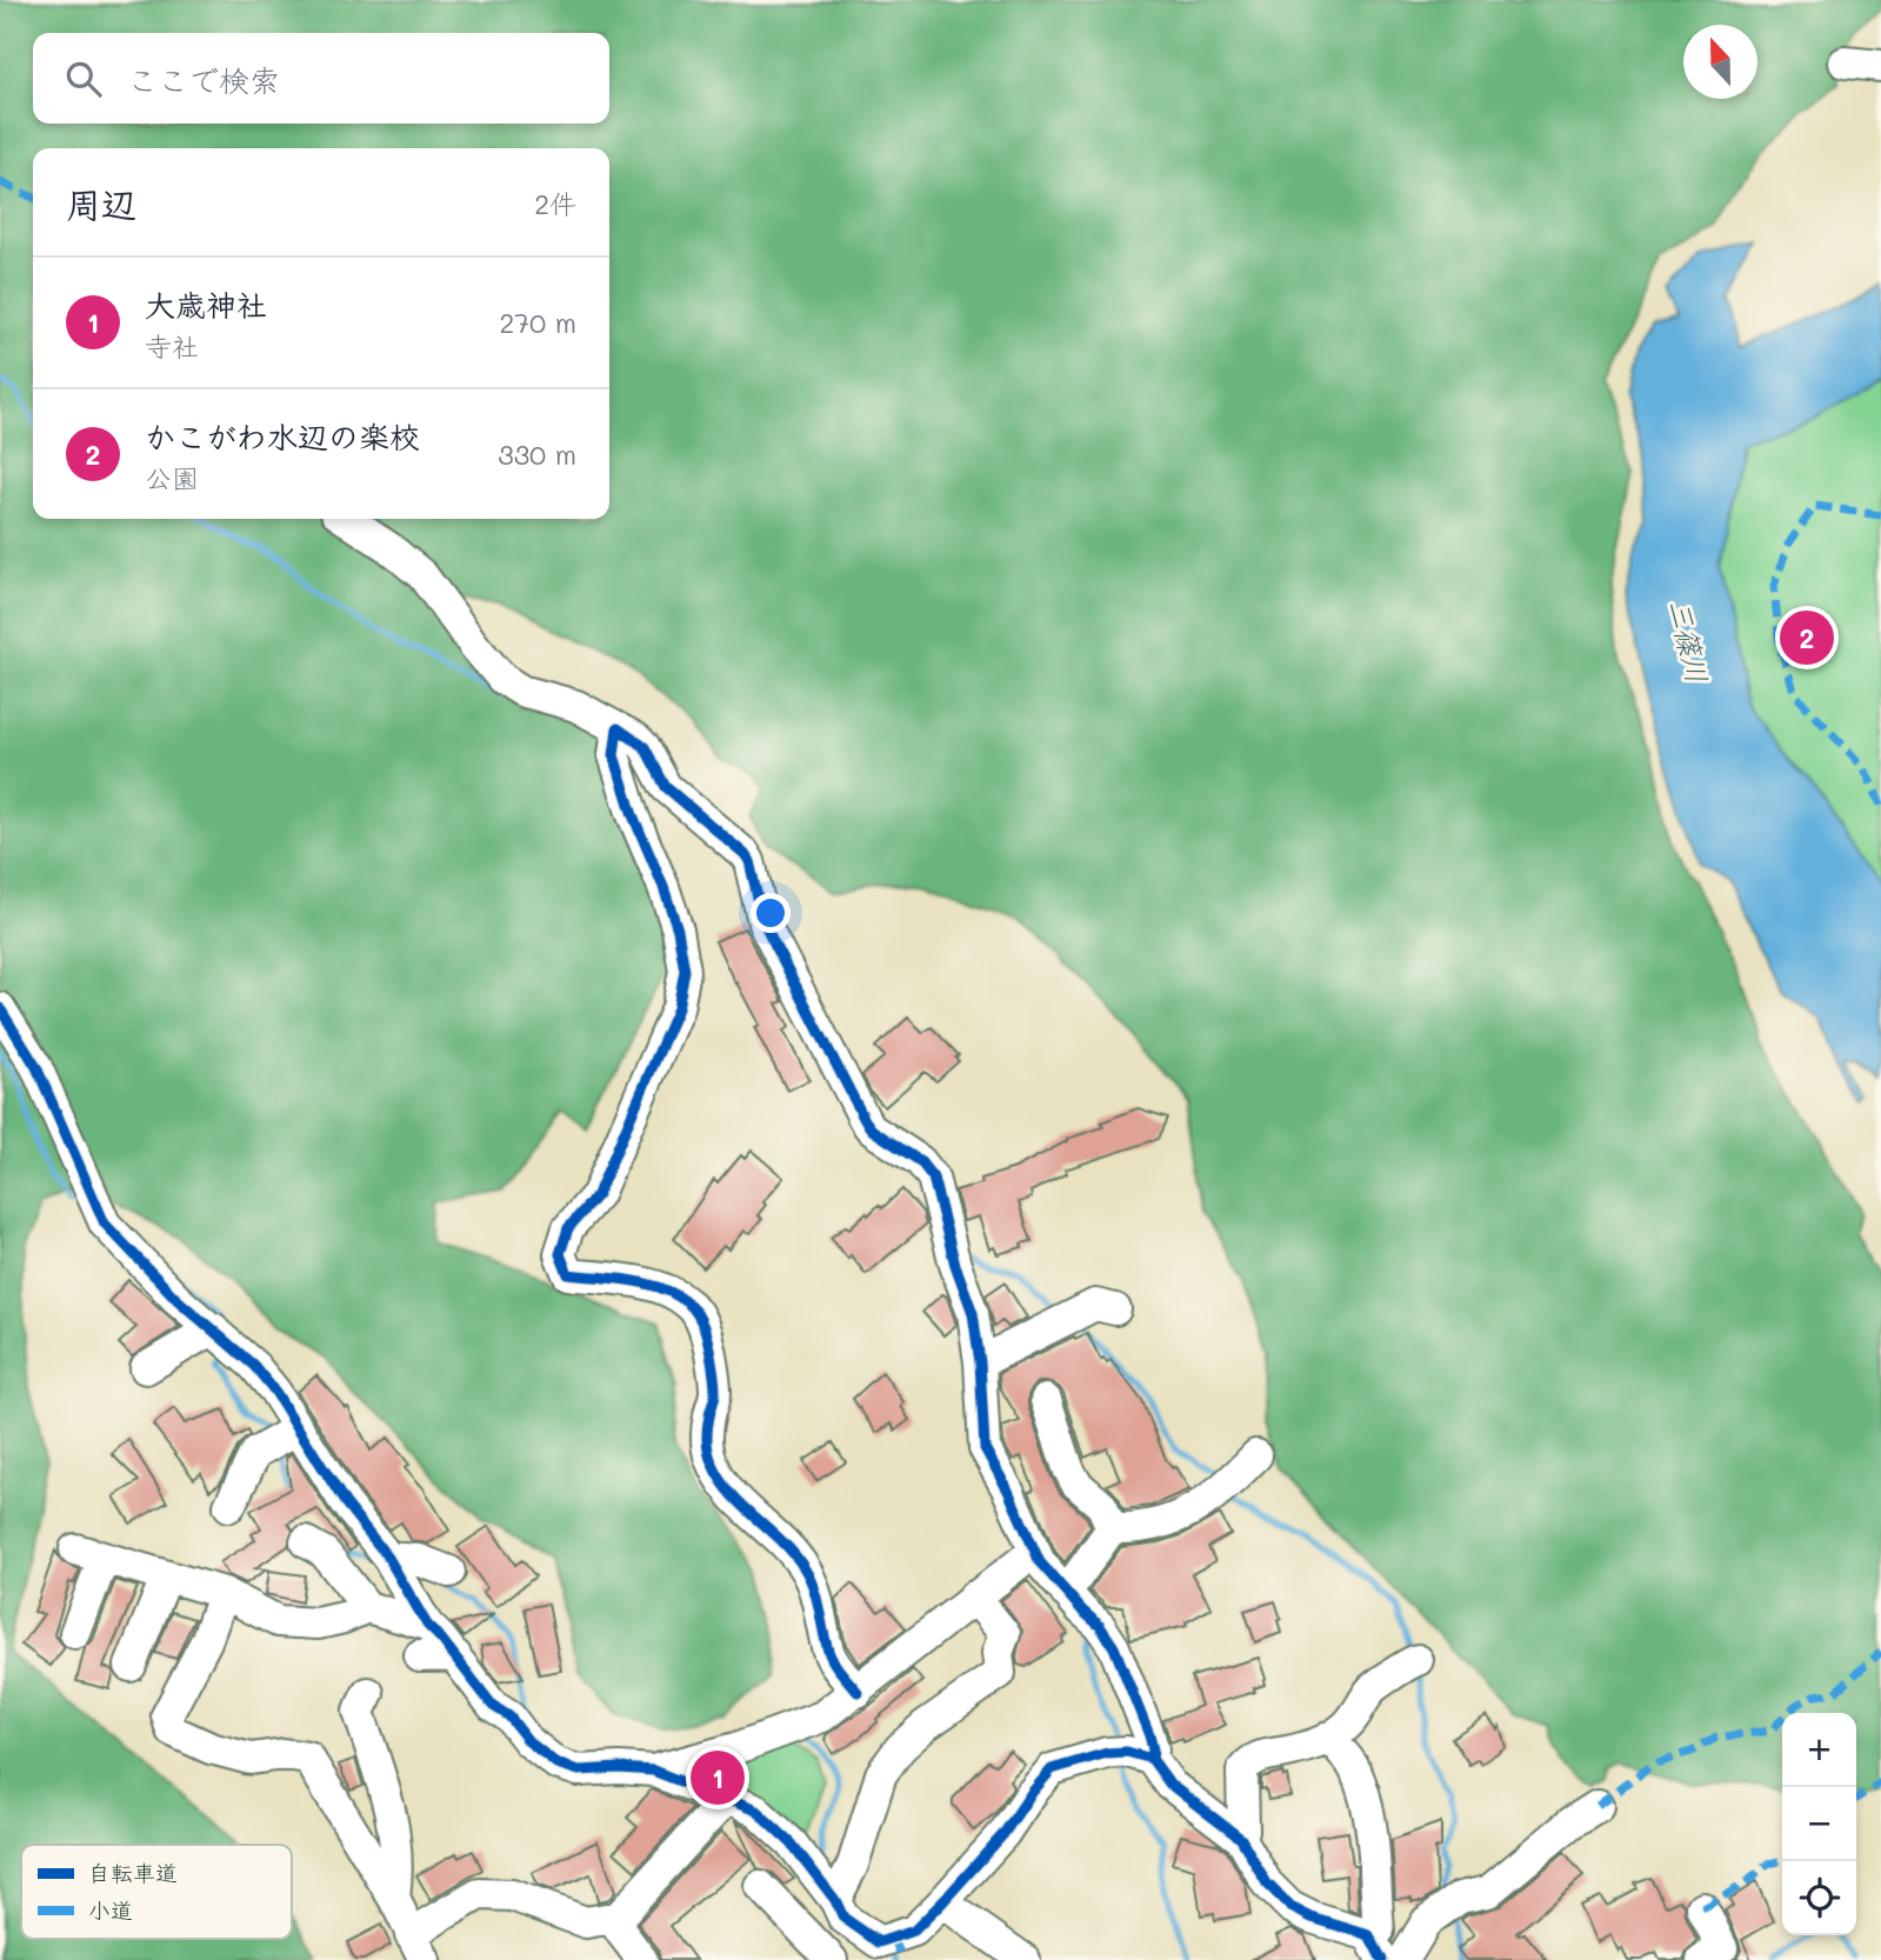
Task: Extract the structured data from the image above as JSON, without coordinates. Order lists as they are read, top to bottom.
{
  "water": ["三篠川"],
  "legend": ["自転車道", "小道"],
  "north": "top",
  "page": {
    "search": "ここで検索",
    "heading": ["周辺", "2件"],
    "list": [
      {
        "mark": "1",
        "name": "大歳神社",
        "note": "寺社",
        "value": "270 m"
      },
      {
        "mark": "2",
        "name": "かこがわ水辺の楽校",
        "note": "公園",
        "value": "330 m"
      }
    ],
    "pins": ["2", "1"],
    "map_buttons": ["+", "−"]
  }
}
